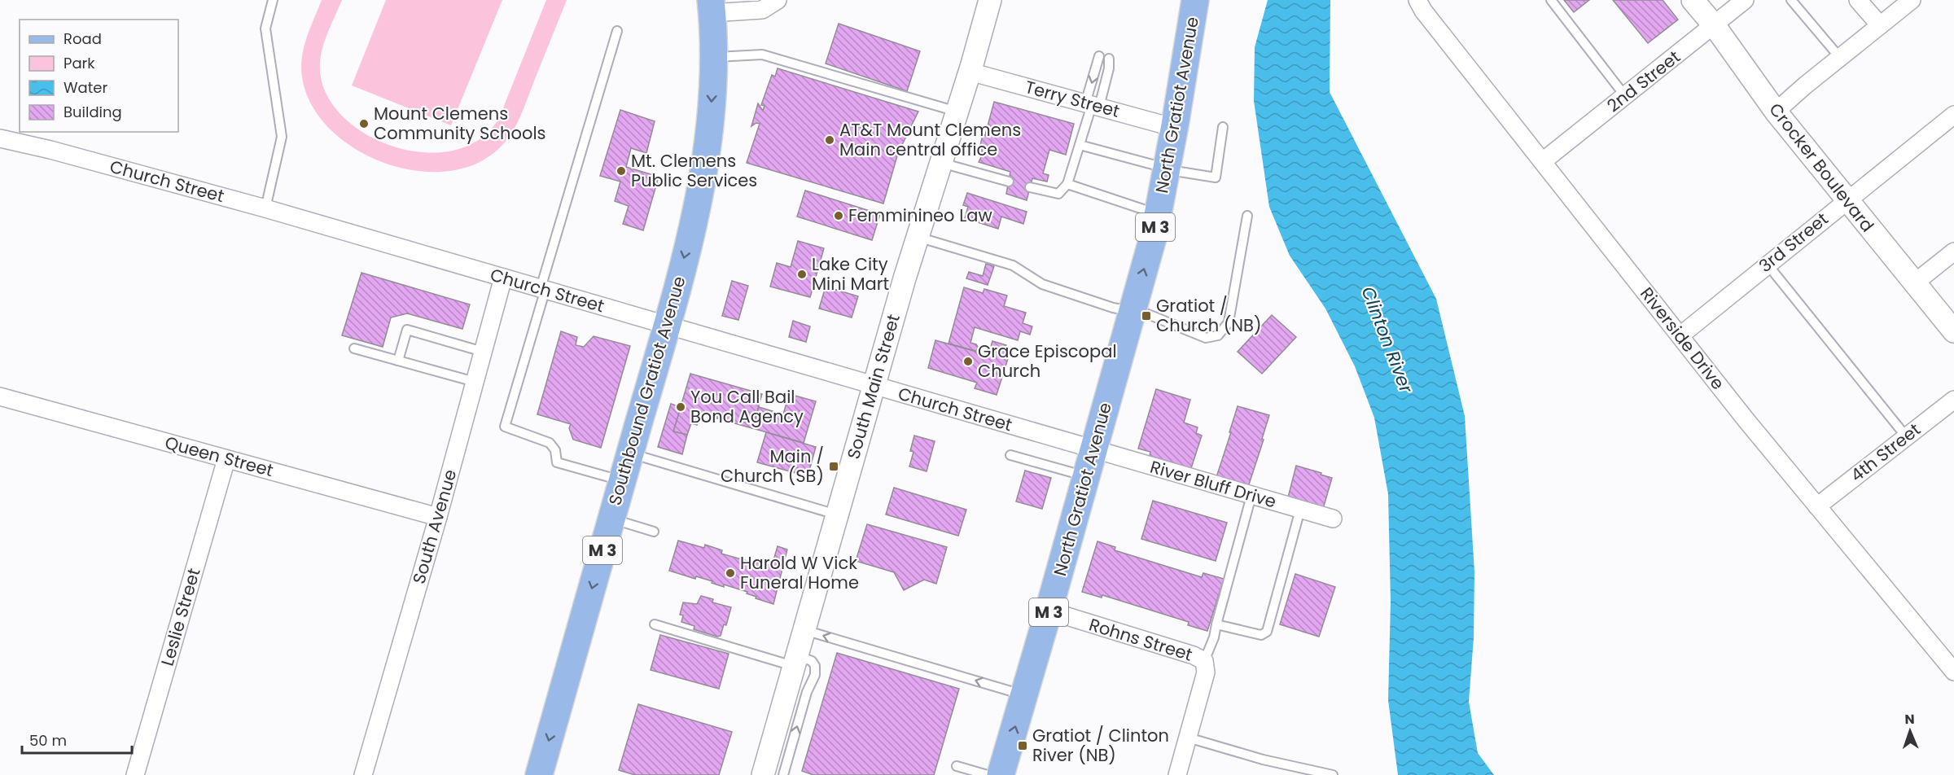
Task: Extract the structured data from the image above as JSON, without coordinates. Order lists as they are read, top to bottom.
{
  "streets": {
    "main road": ["North Gratiot Avenue", "M 3", "Southbound Gratiot Avenue"],
    "street": [
      "2nd Street",
      "Terry Street",
      "Crocker Boulevard",
      "Church Street",
      "3rd Street",
      "Riverside Drive",
      "South Main Street",
      "4th Street",
      "Queen Street",
      "River Bluff Drive",
      "South Avenue",
      "Leslie Street",
      "Rohns Street"
    ]
  },
  "crossings": [
    ["2nd Street", "Crocker Boulevard"],
    ["2nd Street", "Riverside Drive"],
    ["Terry Street", "North Gratiot Avenue"],
    ["Terry Street", "South Main Street"],
    ["North Gratiot Avenue", "Church Street"],
    ["North Gratiot Avenue", "River Bluff Drive"],
    ["North Gratiot Avenue", "Rohns Street"],
    ["Crocker Boulevard", "3rd Street"],
    ["Church Street", "South Main Street"],
    ["Church Street", "Southbound Gratiot Avenue"],
    ["Church Street", "River Bluff Drive"],
    ["Church Street", "South Avenue"],
    ["3rd Street", "Riverside Drive"],
    ["Riverside Drive", "4th Street"],
    ["Queen Street", "South Avenue"],
    ["Queen Street", "Leslie Street"]
  ],
  "one_way": ["Southbound Gratiot Avenue"],
  "water": ["Clinton River"],
  "places": {
    "other": [
      "Mount Clemens Community Schools",
      "AT&T Mount Clemens Main central office",
      "Mt. Clemens Public Services",
      "Femminineo Law",
      "Lake City Mini Mart",
      "Grace Episcopal Church",
      "You Call Bail Bond Agency",
      "Harold W Vick Funeral Home"
    ],
    "transit": ["Gratiot / Church (NB)", "Main / Church (SB)", "Gratiot / Clinton River (NB)"]
  },
  "legend": [
    "Road",
    "Park",
    "Water",
    "Building"
  ],
  "scale_bar": "50 m",
  "north": "top"
}
